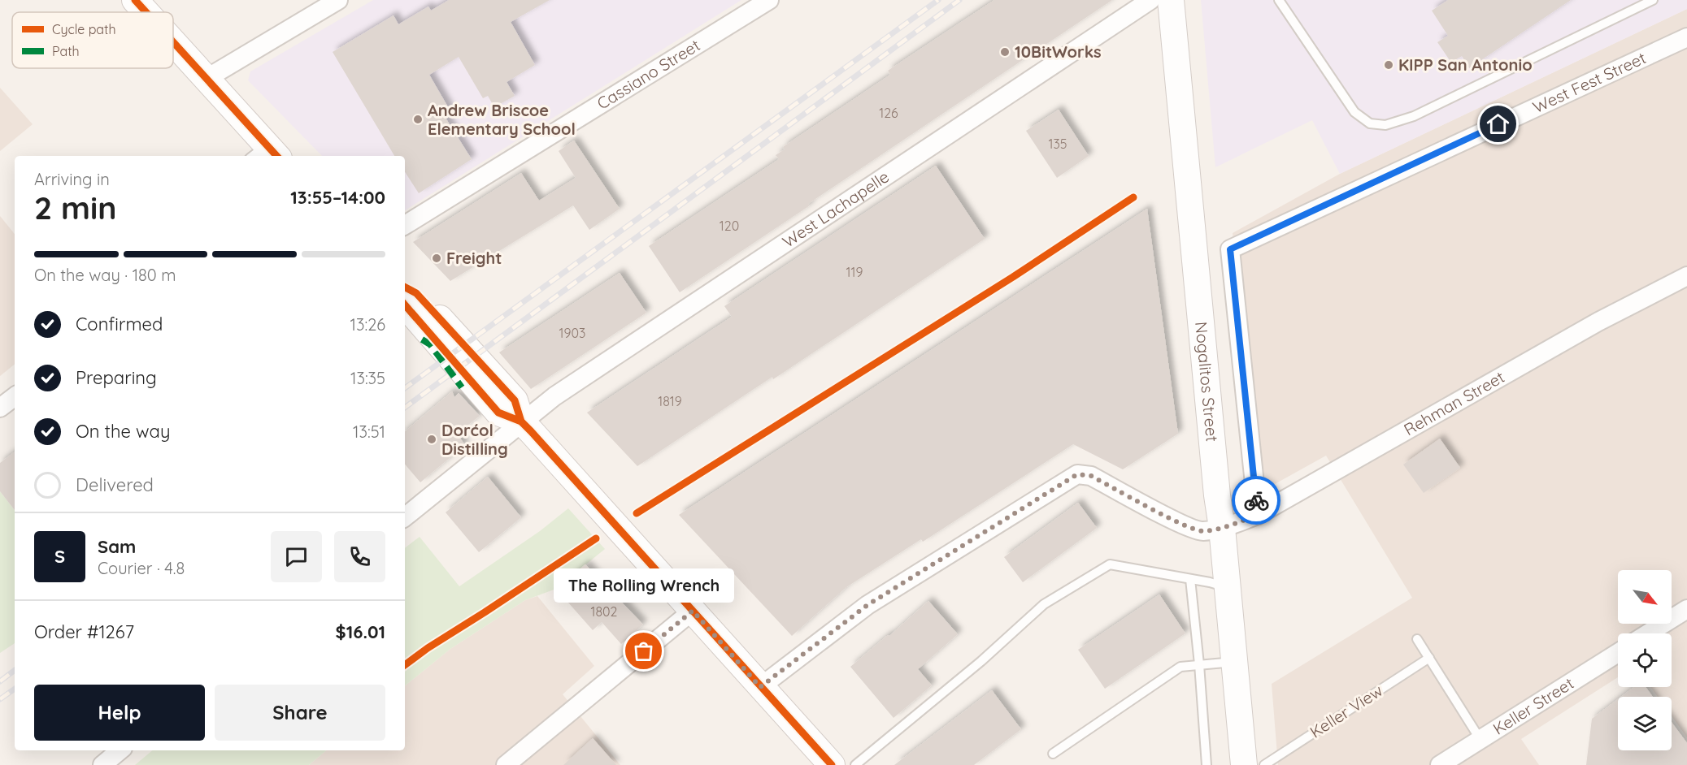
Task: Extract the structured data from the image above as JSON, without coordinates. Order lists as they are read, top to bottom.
{
  "streets": {
    "main road": ["Nogalitos Street"],
    "street": [
      "Cassiano Street",
      "West Fest Street",
      "West Lachapelle",
      "Rehman Street",
      "Keller Street"
    ],
    "lane": ["Keller View"]
  },
  "crossings": [
    ["West Fest Street", "Rehman Street"],
    ["Nogalitos Street", "Rehman Street"]
  ],
  "places": [
    "10BitWorks",
    "KIPP San Antonio",
    "Andrew Briscoe Elementary School",
    "Freight",
    "Dorćol Distilling",
    "The Rolling Wrench"
  ],
  "house_numbers": [
    "126",
    "135",
    "120",
    "119",
    "1903",
    "1819",
    "1802"
  ],
  "legend": ["Cycle path", "Path"],
  "north": "bottom right",
  "page": {
    "heading": ["2 min", "Arriving in", "13:55–14:00"],
    "panel": [
      "Sam",
      "Courier · 4.8",
      "Order #1267",
      "$16.01"
    ],
    "bar": "On the way · 180 m",
    "list": [
      ["Confirmed", "13:26"],
      ["Preparing", "13:35"],
      ["On the way", "13:51"],
      "Delivered"
    ],
    "round": "S",
    "bubble": "The Rolling Wrench",
    "buttons": ["Help", "Share"]
  }
}
